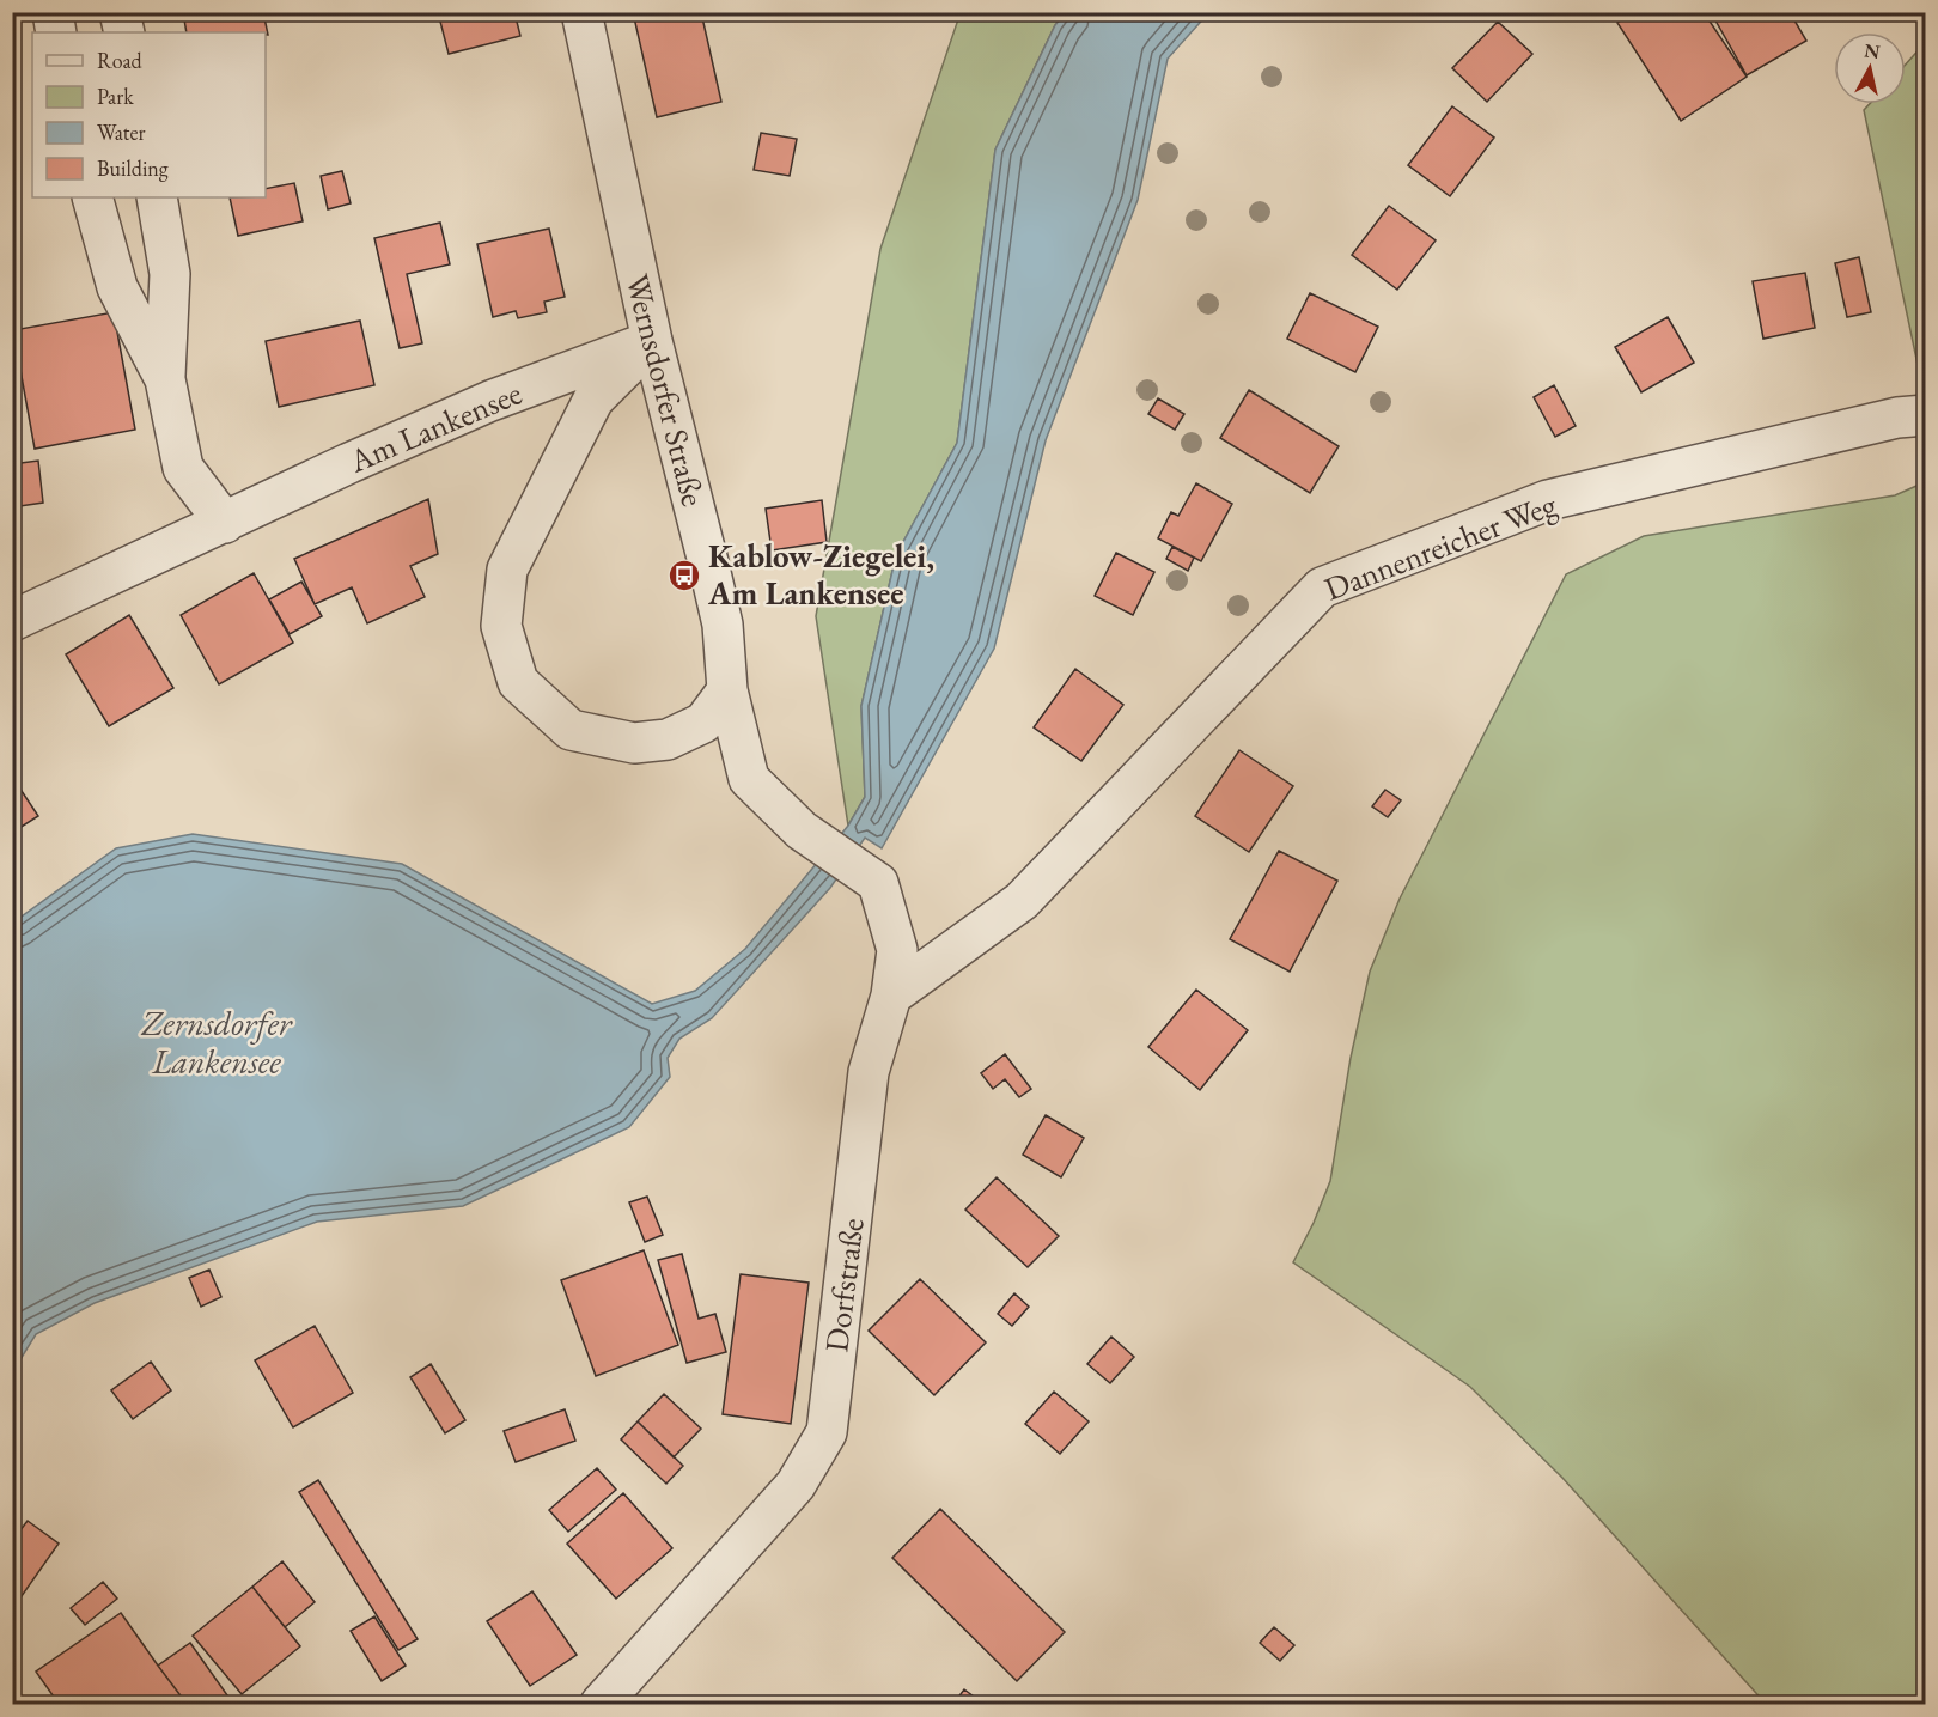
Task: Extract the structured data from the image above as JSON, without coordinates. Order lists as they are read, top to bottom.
{
  "streets": {
    "street": [
      "Wernsdorfer Straße",
      "Am Lankensee",
      "Dannenreicher Weg",
      "Dorfstraße"
    ]
  },
  "crossings": [
    ["Wernsdorfer Straße", "Am Lankensee"],
    ["Wernsdorfer Straße", "Dorfstraße"],
    ["Dannenreicher Weg", "Dorfstraße"]
  ],
  "water": ["Zernsdorfer Lankensee"],
  "places": {
    "bus stop": ["Kablow-Ziegelei, Am Lankensee"]
  },
  "legend": [
    "Road",
    "Park",
    "Water",
    "Building"
  ],
  "north": "top"
}
